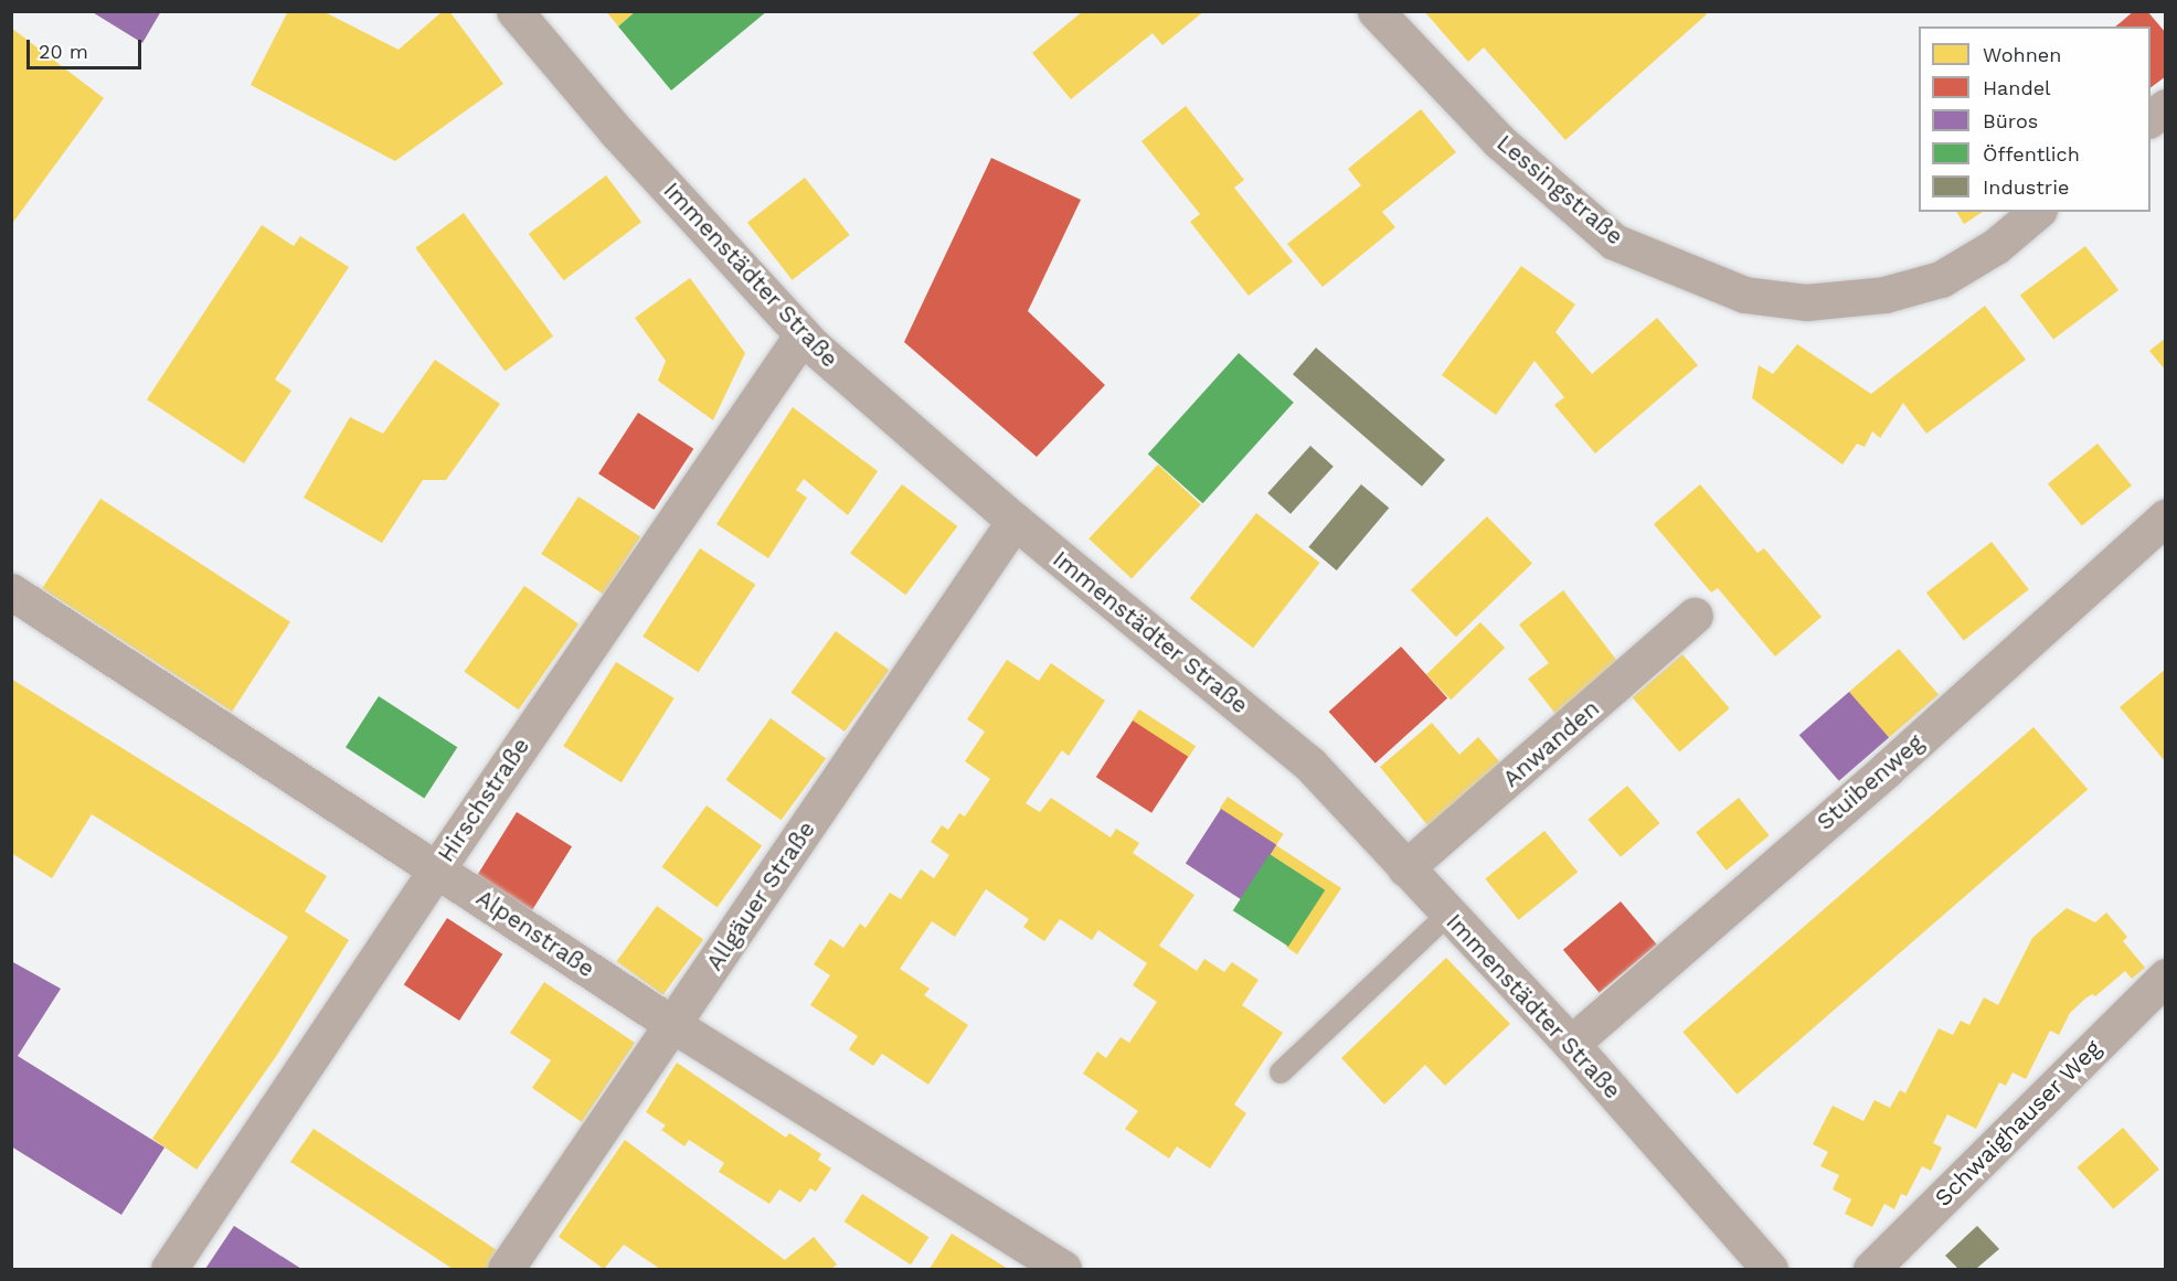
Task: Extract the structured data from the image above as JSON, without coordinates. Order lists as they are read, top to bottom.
{
  "streets": {
    "street": [
      "Lessingstraße",
      "Immenstädter Straße",
      "Anwanden",
      "Stuibenweg",
      "Hirschstraße",
      "Allgäuer Straße",
      "Alpenstraße",
      "Schwaighauser Weg"
    ]
  },
  "crossings": [
    ["Immenstädter Straße", "Anwanden"],
    ["Immenstädter Straße", "Stuibenweg"],
    ["Immenstädter Straße", "Hirschstraße"],
    ["Immenstädter Straße", "Allgäuer Straße"],
    ["Hirschstraße", "Alpenstraße"],
    ["Allgäuer Straße", "Alpenstraße"]
  ],
  "legend": [
    "Wohnen",
    "Handel",
    "Büros",
    "Öffentlich",
    "Industrie"
  ],
  "scale_bar": "20 m"
}
